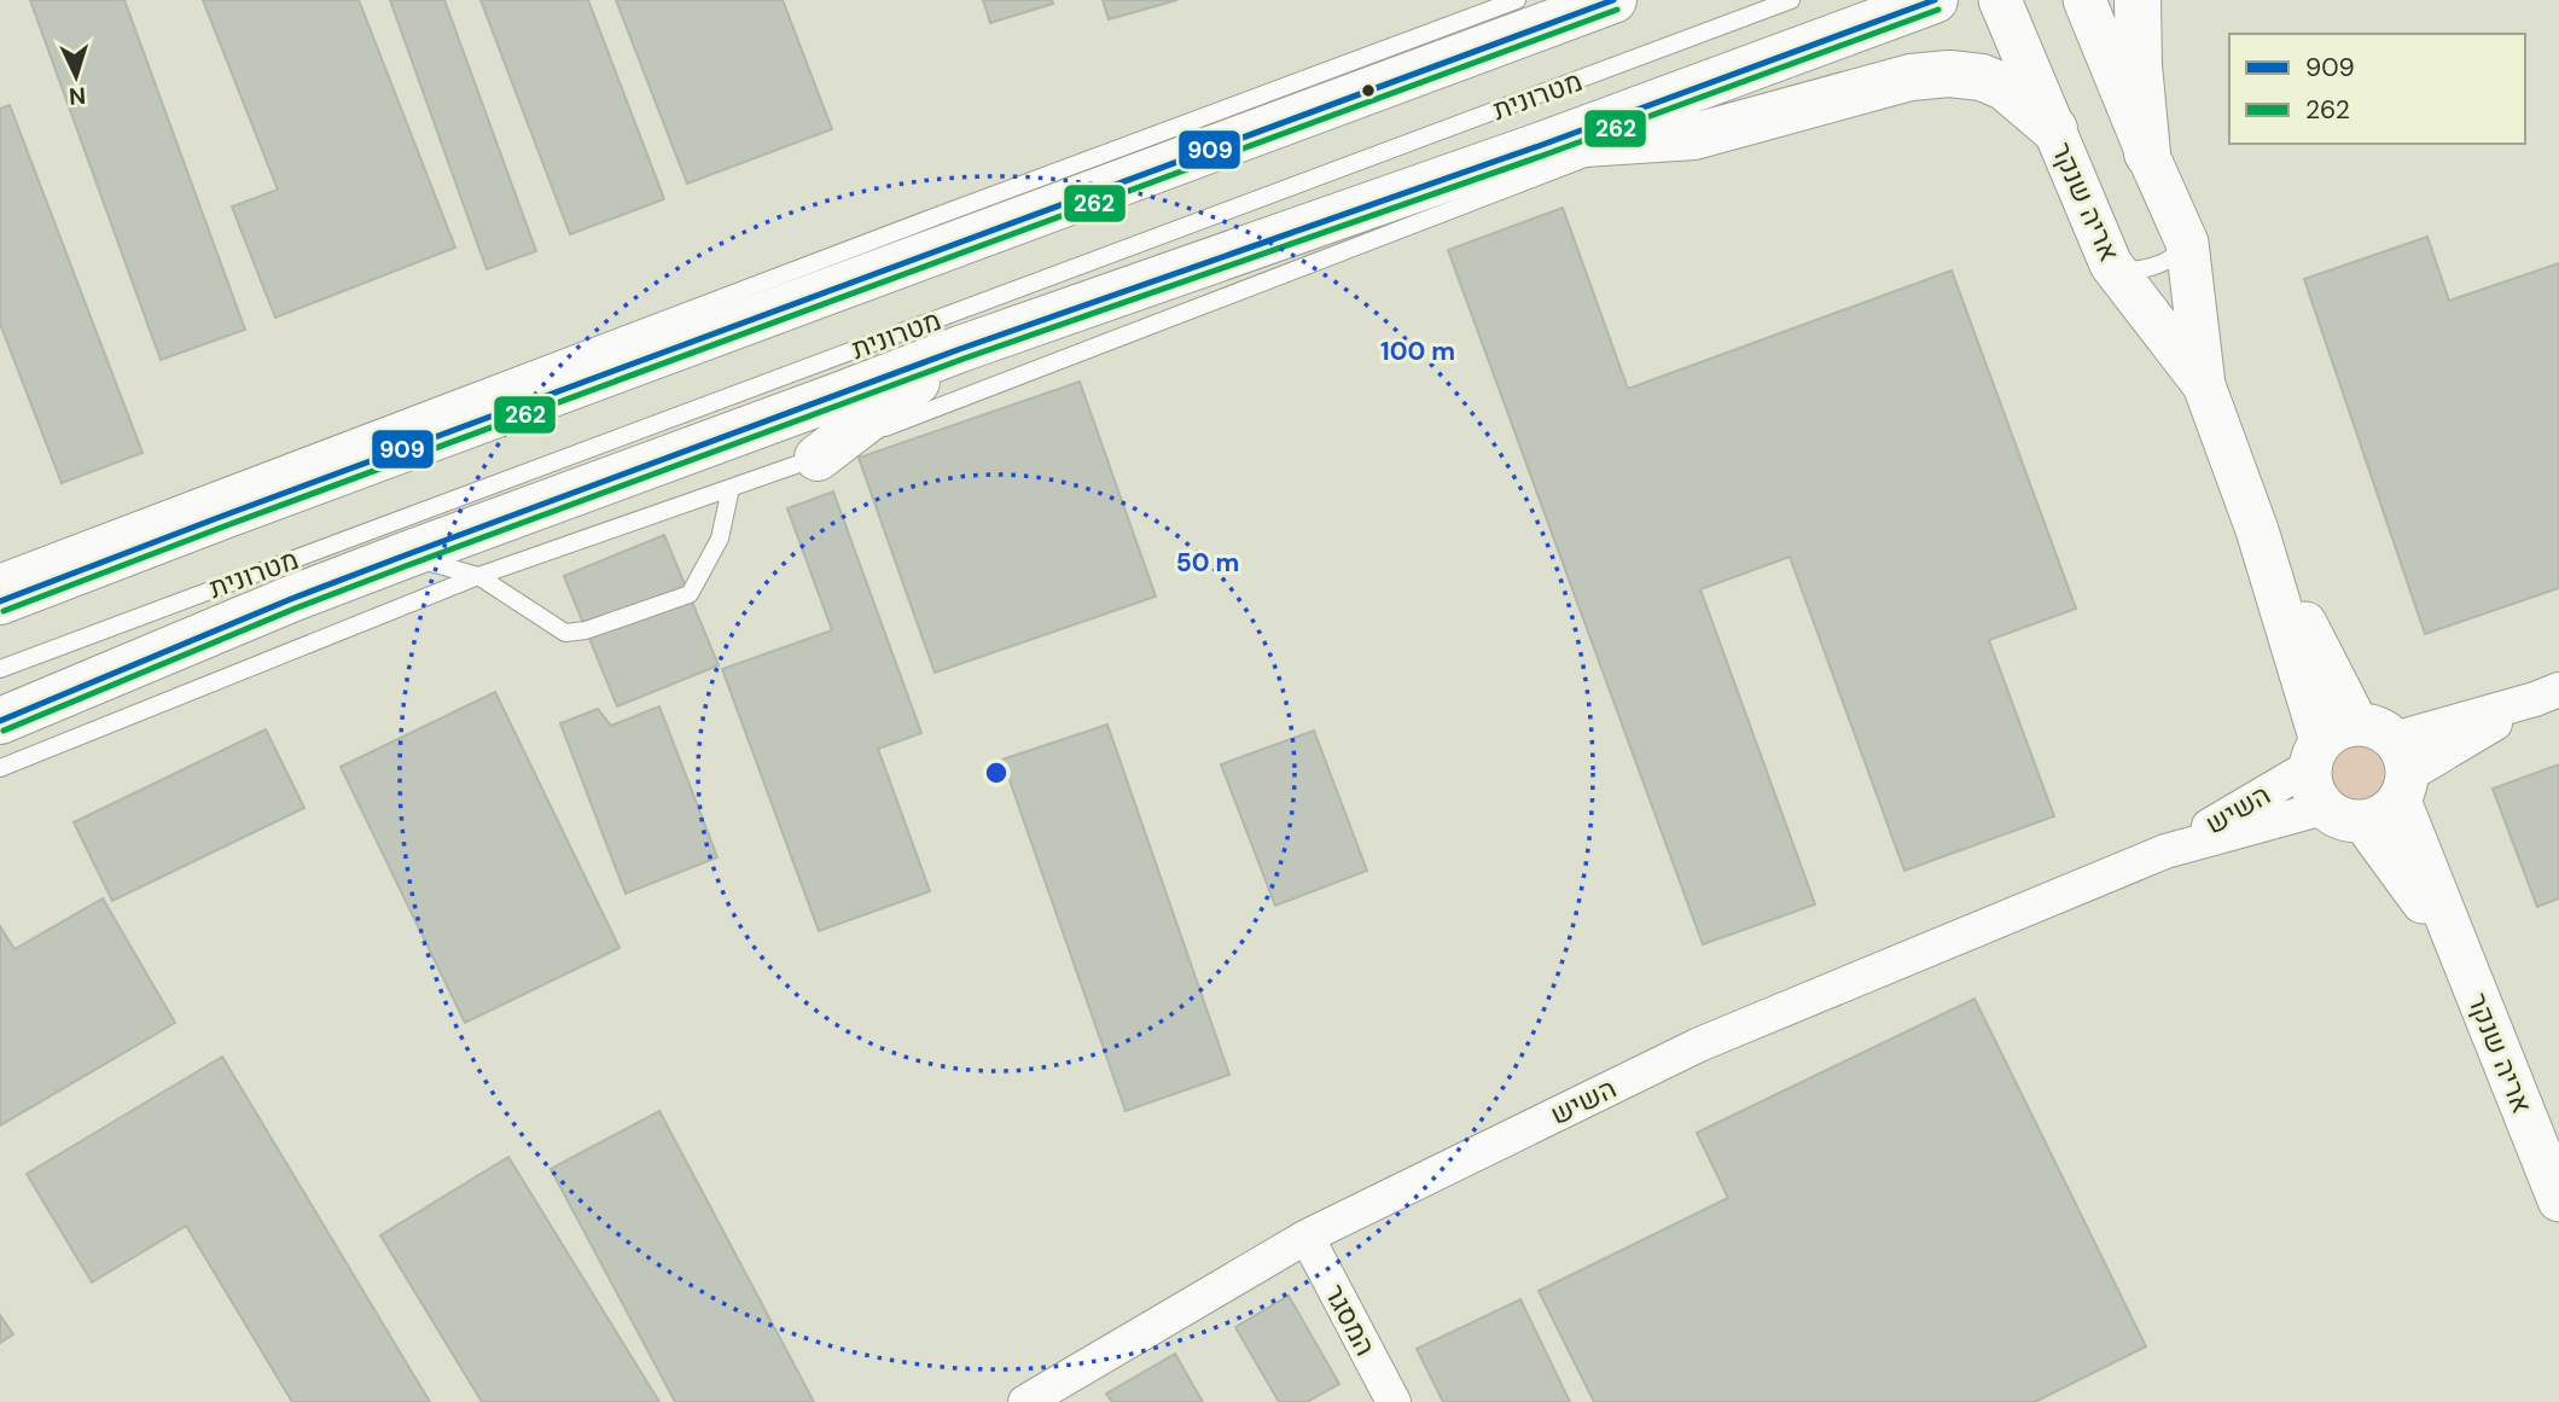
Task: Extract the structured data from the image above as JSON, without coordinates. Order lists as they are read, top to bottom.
{
  "streets": {
    "street": ["אריה שנקר", "השיש", "המסגר"],
    "lane": ["מטרונית"]
  },
  "crossings": [
    ["אריה שנקר", "השיש"],
    ["השיש", "המסגר"]
  ],
  "lines": ["transit line 909", "transit line 262"],
  "legend": ["909", "262"],
  "north": "bottom",
  "rings": ["100 m", "50 m"]
}
